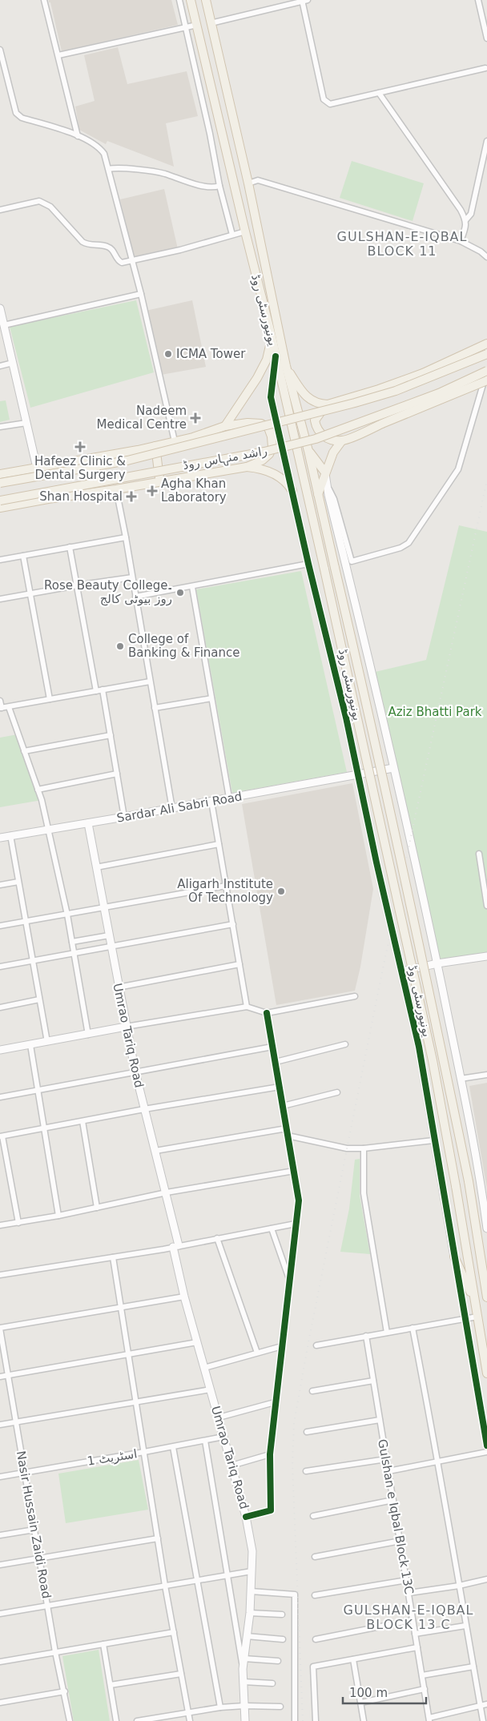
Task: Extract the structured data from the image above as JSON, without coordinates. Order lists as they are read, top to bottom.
{
  "streets": {
    "main road": ["یونیورسٹی روڈ", "راشد منہاس روڈ"],
    "street": [
      "Sardar Ali Sabri Road",
      "Umrao Tariq Road",
      "اسٹریٹ 1",
      "Gulshan e Iqbal Block 13C",
      "Nasir Hussain Zaidi Road"
    ]
  },
  "crossings": [
    ["Sardar Ali Sabri Road", "Umrao Tariq Road"],
    ["Umrao Tariq Road", "اسٹریٹ 1"],
    ["اسٹریٹ 1", "Nasir Hussain Zaidi Road"]
  ],
  "districts": ["GULSHAN-E-IQBAL BLOCK 11", "GULSHAN-E-IQBAL BLOCK 13 C"],
  "parks": ["Aziz Bhatti Park"],
  "places": {
    "other": [
      "ICMA Tower",
      "Rose Beauty College۔ روز بیوٹی کالج",
      "College of Banking & Finance",
      "Aligarh Institute Of Technology"
    ],
    "health": [
      "Nadeem Medical Centre",
      "Hafeez Clinic & Dental Surgery",
      "Agha Khan Laboratory",
      "Shan Hospital"
    ]
  },
  "scale_bar": "100 m"
}
